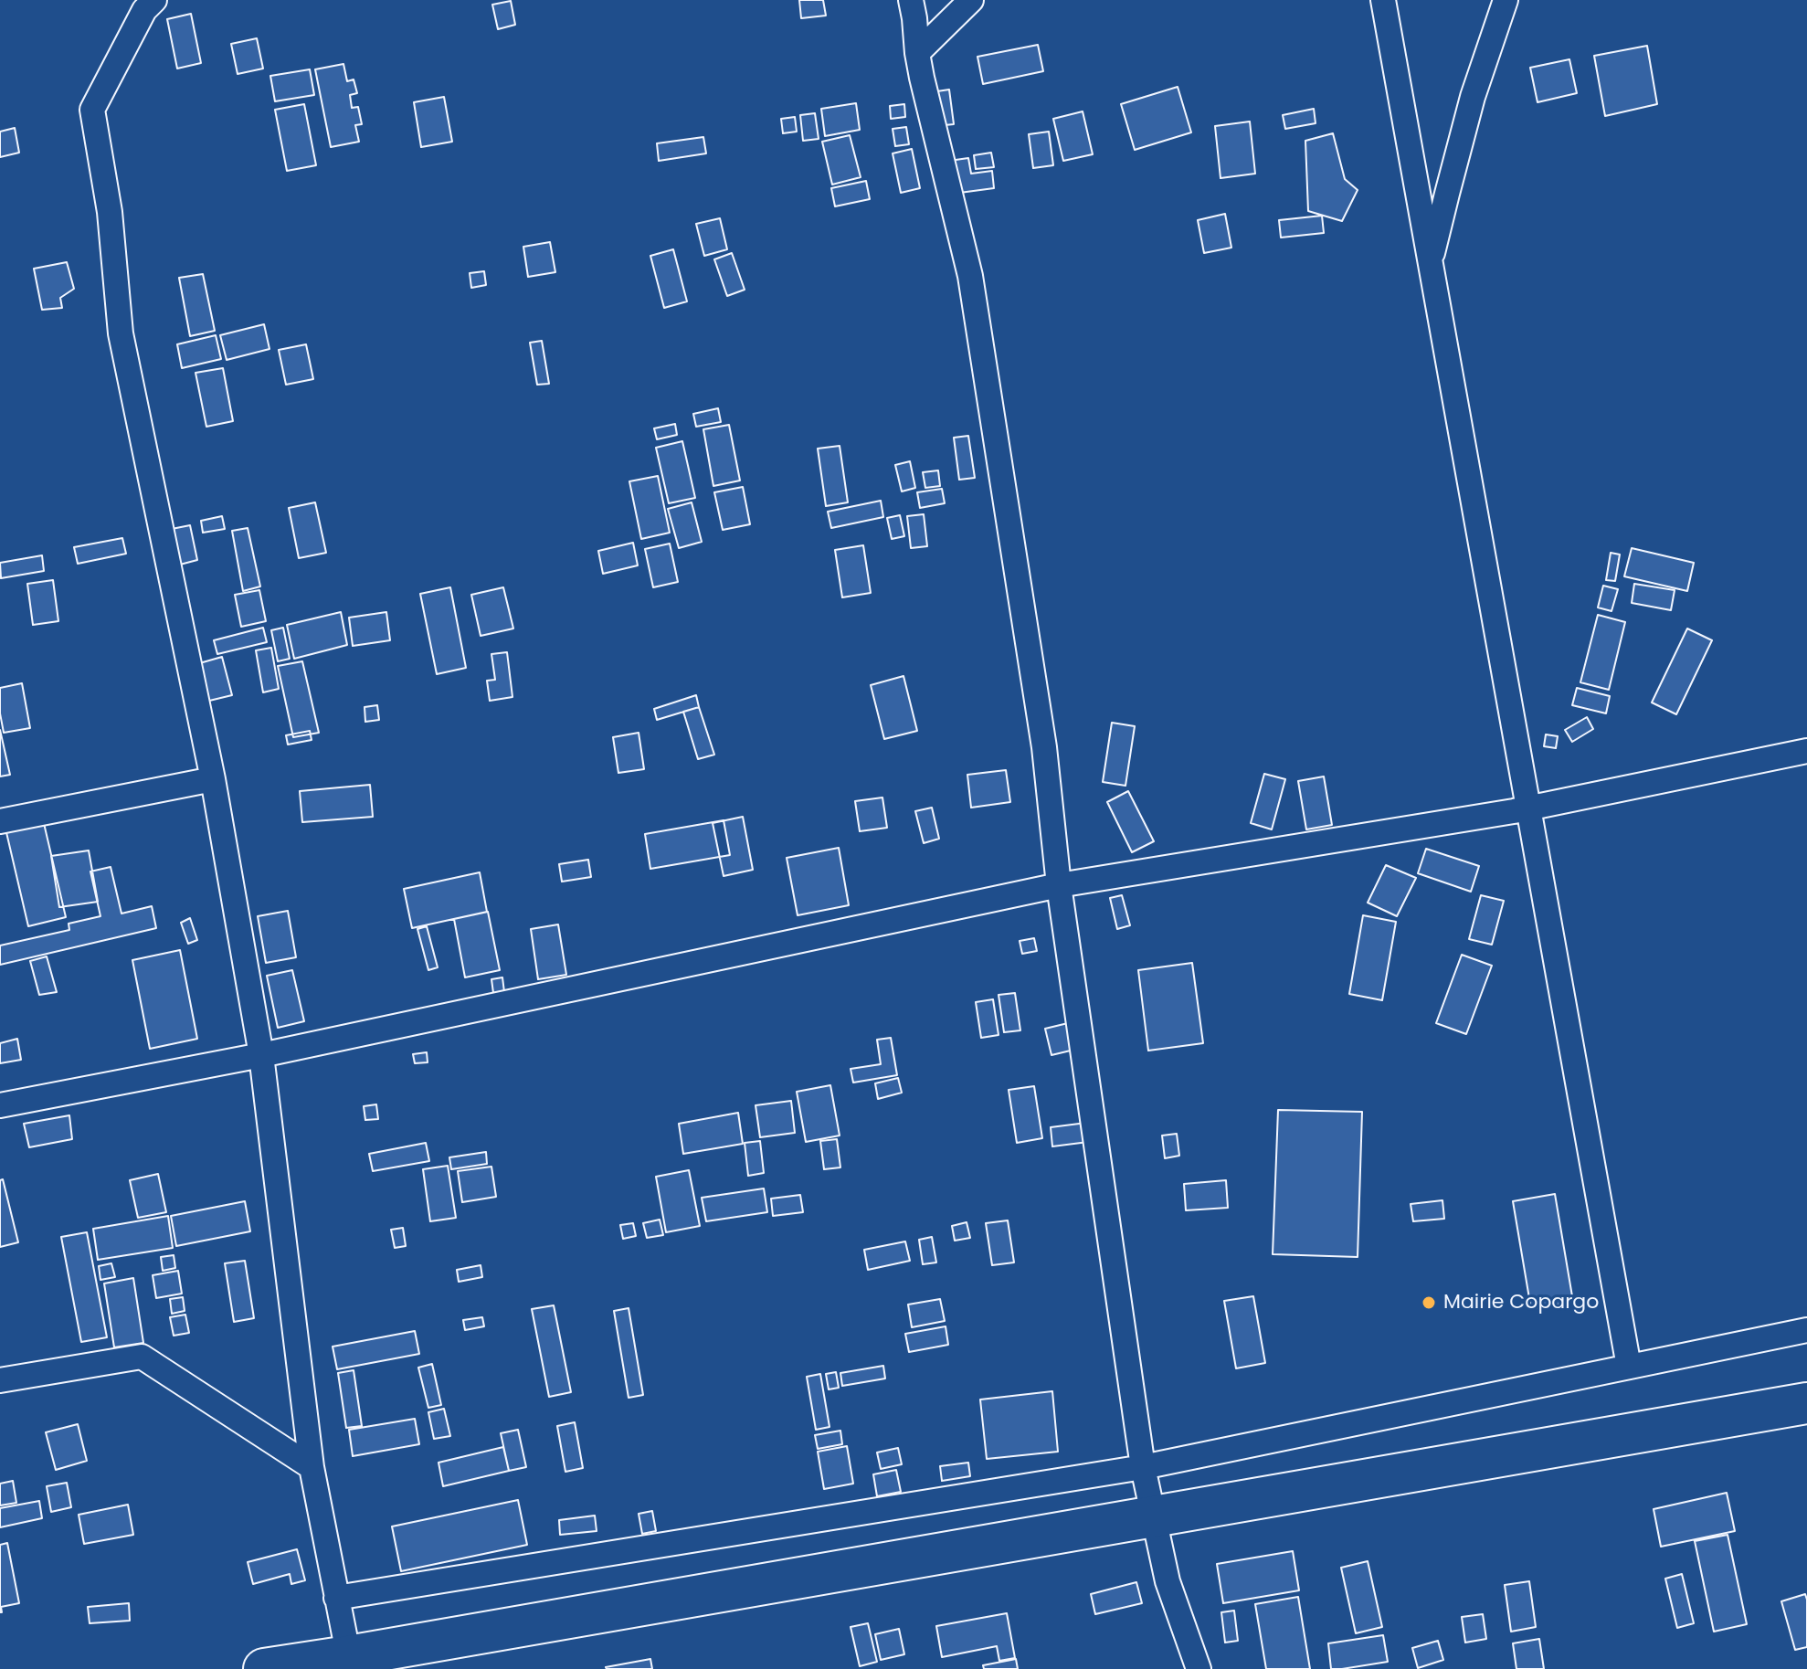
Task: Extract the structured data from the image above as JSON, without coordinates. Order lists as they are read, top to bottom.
{
  "places": ["Mairie Copargo"]
}
